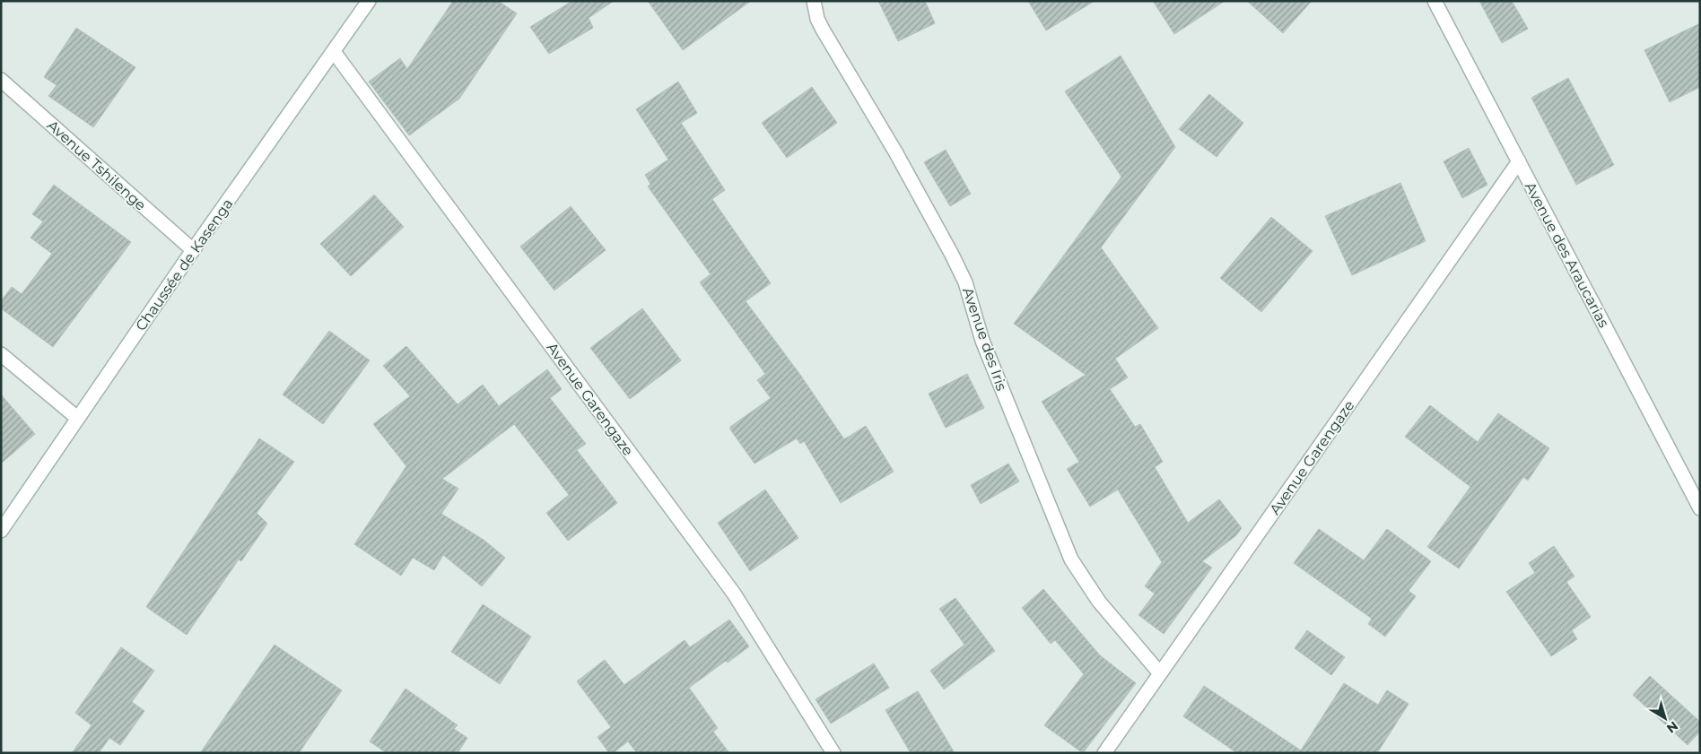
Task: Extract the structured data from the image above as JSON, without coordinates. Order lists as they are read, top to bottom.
{
  "streets": {
    "street": [
      "Avenue Tshilenge",
      "Avenue des Araucarias",
      "Chaussée de Kasenga",
      "Avenue des Iris",
      "Avenue Garengaze"
    ]
  },
  "crossings": [
    ["Avenue Tshilenge", "Chaussée de Kasenga"],
    ["Avenue des Araucarias", "Avenue Garengaze"],
    ["Chaussée de Kasenga", "Avenue Garengaze"],
    ["Avenue des Iris", "Avenue Garengaze"]
  ],
  "north": "bottom right"
}
